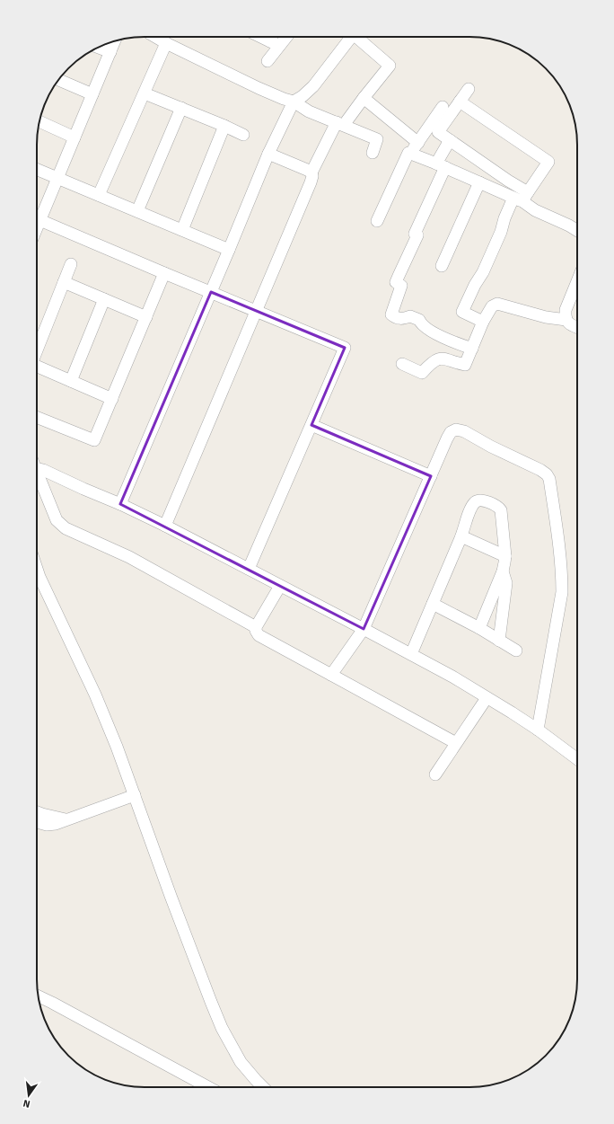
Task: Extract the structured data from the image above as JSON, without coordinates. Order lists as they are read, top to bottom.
{
  "north": "bottom"
}
